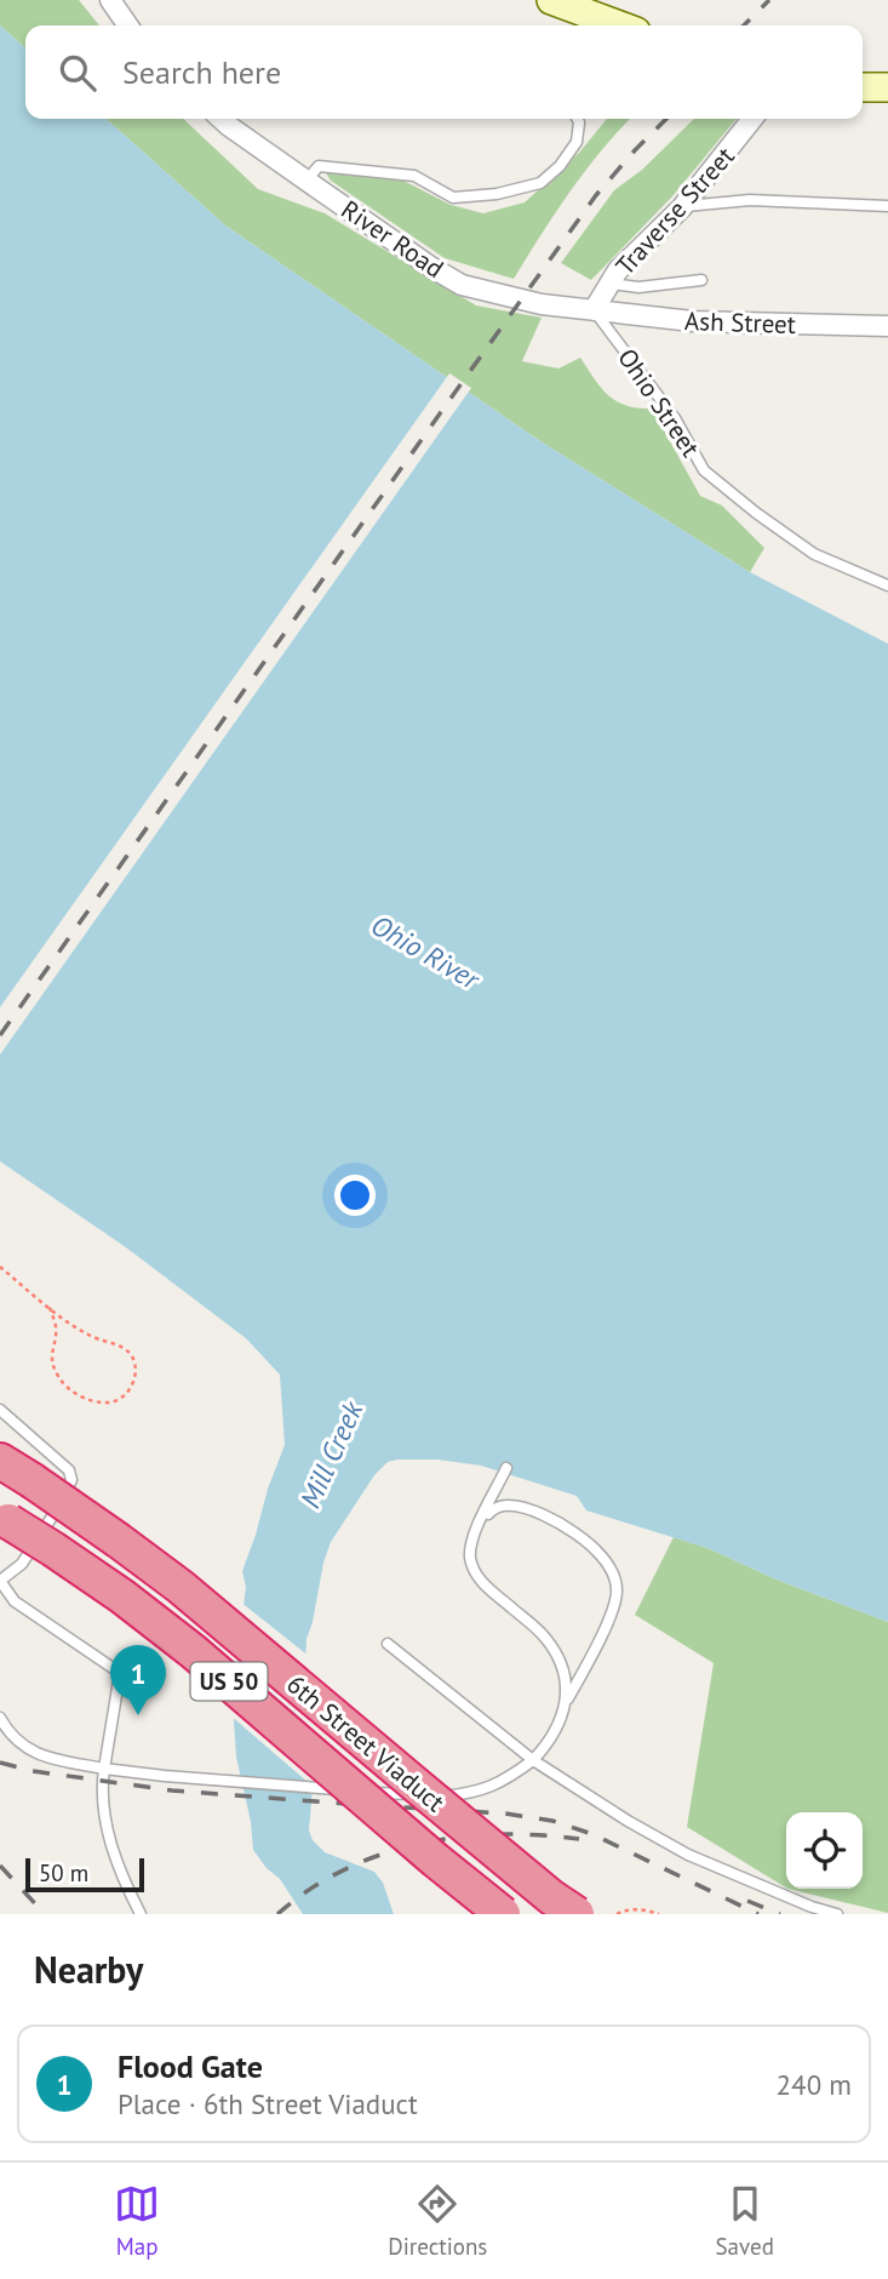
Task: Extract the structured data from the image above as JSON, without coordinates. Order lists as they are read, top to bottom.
{
  "streets": {
    "highway": ["US 50", "6th Street Viaduct"],
    "street": ["Traverse Street", "River Road", "Ash Street"],
    "lane": ["Ohio Street"]
  },
  "crossings": [
    ["Traverse Street", "River Road"],
    ["Traverse Street", "Ash Street"],
    ["Traverse Street", "Ohio Street"],
    ["River Road", "Ash Street"],
    ["River Road", "Ohio Street"],
    ["Ash Street", "Ohio Street"]
  ],
  "water": ["Ohio River", "Mill Creek"],
  "scale_bar": "50 m",
  "page": {
    "search": "Search here",
    "pins": "1",
    "scale": "50 m",
    "heading": "Nearby",
    "list": [
      {
        "mark": "1",
        "name": "Flood Gate",
        "note": "Place · 6th Street Viaduct",
        "value": "240 m"
      }
    ],
    "nav": ["Map", "Directions", "Saved"]
  }
}
